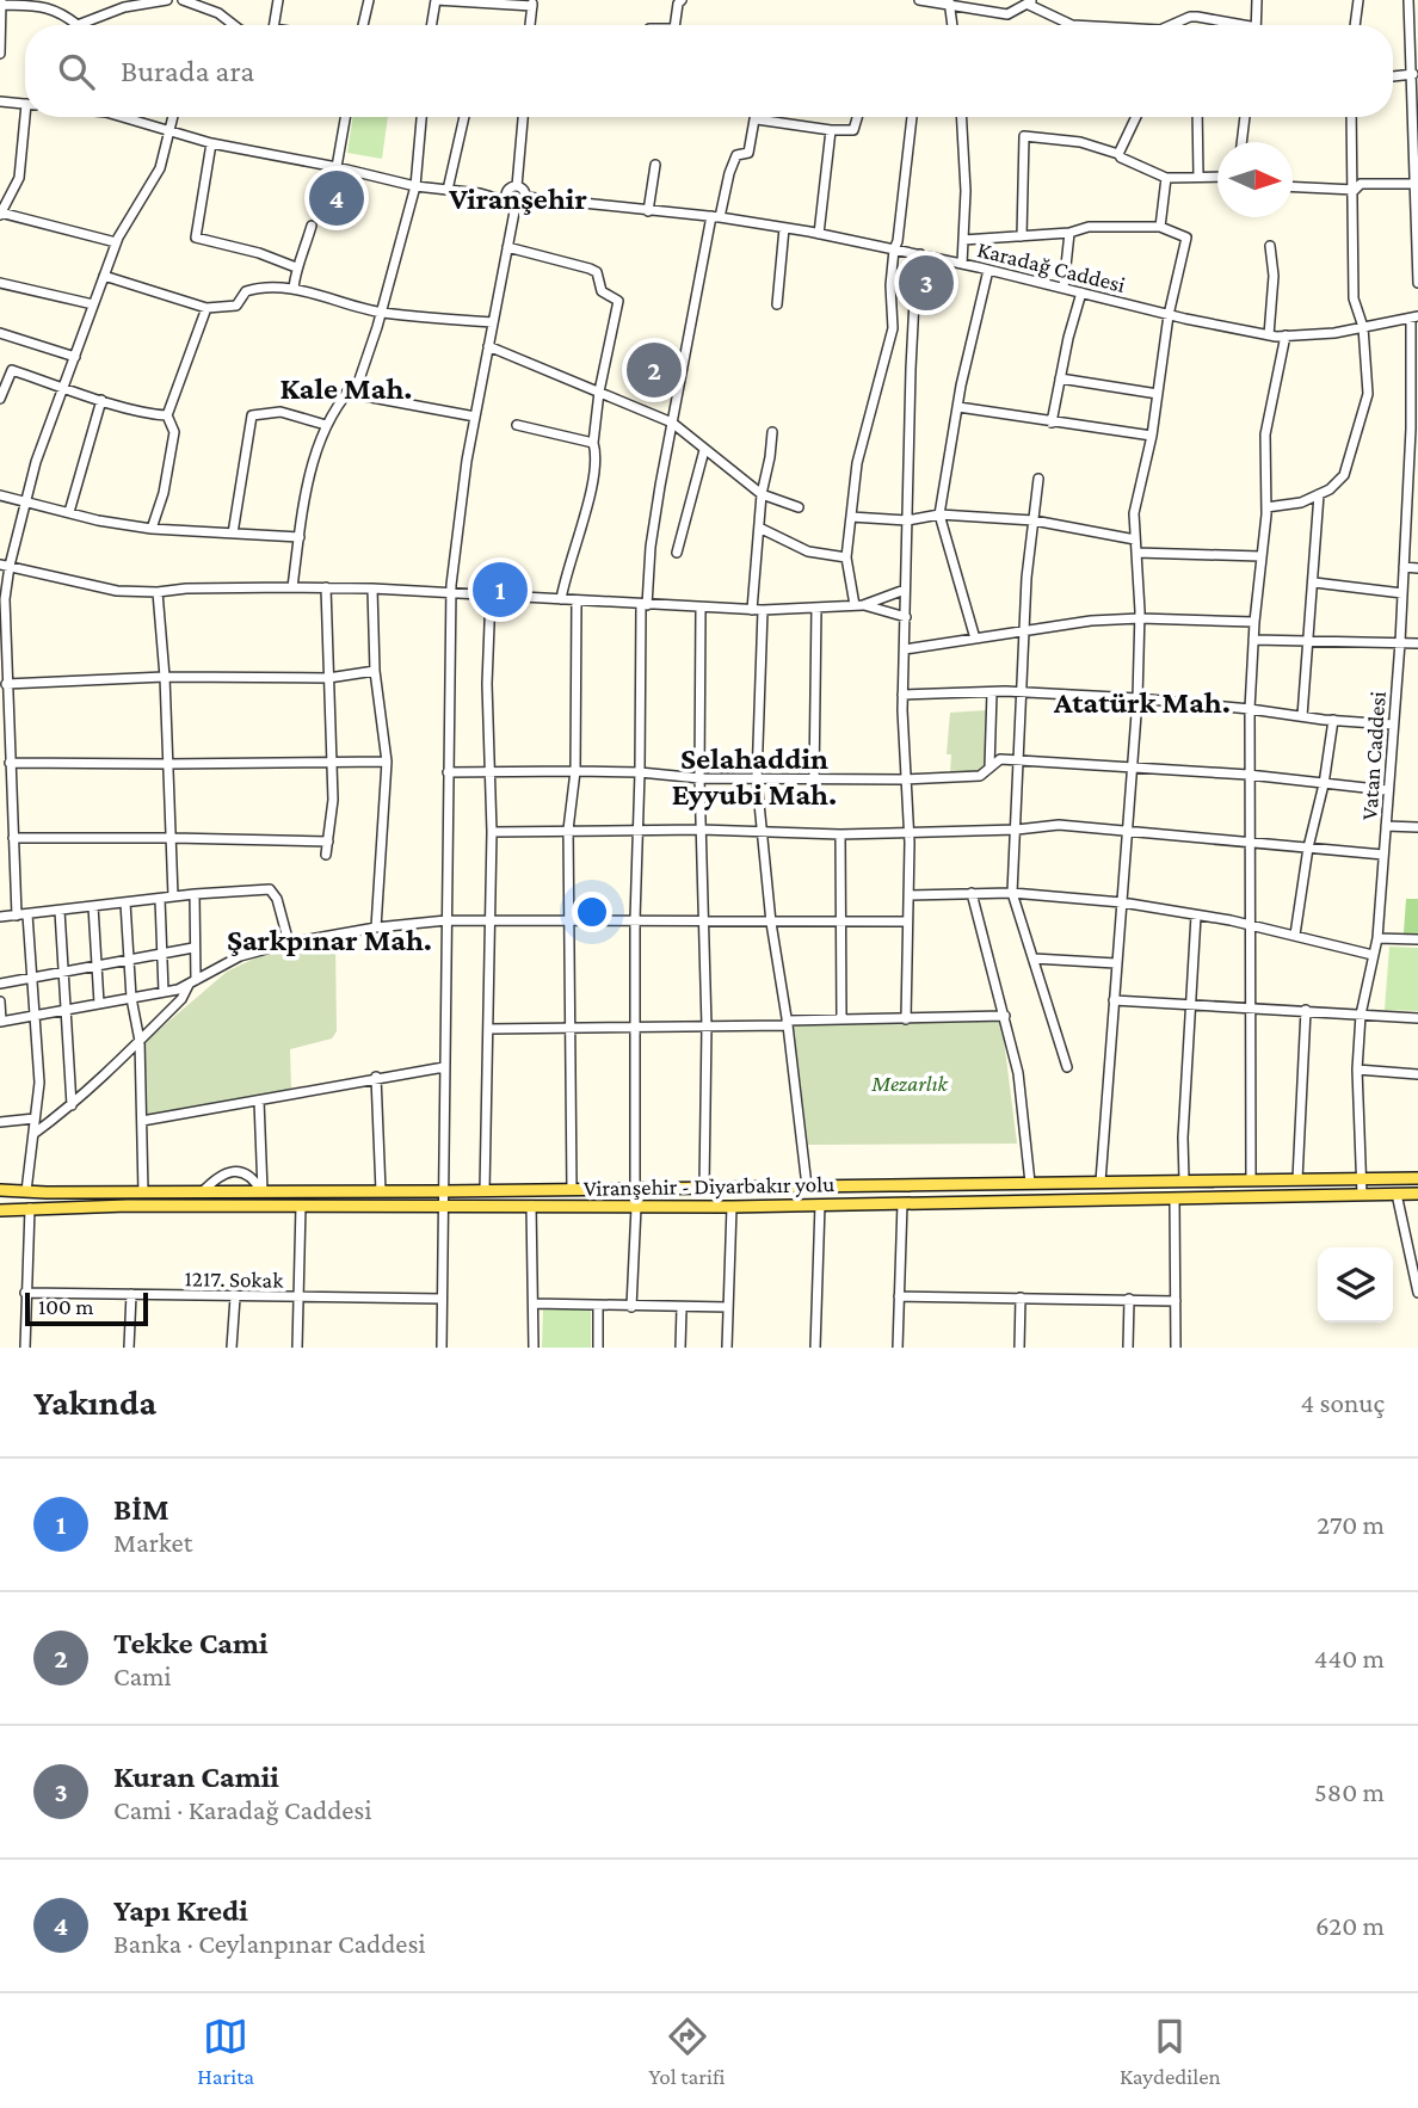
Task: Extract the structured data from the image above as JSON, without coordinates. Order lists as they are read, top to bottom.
{
  "streets": {
    "main road": ["Viranşehir - Diyarbakır yolu"],
    "street": ["Karadağ Caddesi", "Vatan Caddesi", "1217. Sokak"]
  },
  "crossings": [
    ["Karadağ Caddesi", "Vatan Caddesi"],
    ["Vatan Caddesi", "Viranşehir - Diyarbakır yolu"]
  ],
  "districts": [
    "Viranşehir",
    "Kale Mah.",
    "Atatürk Mah.",
    "Selahaddin Eyyubi Mah.",
    "Şarkpınar Mah."
  ],
  "parks": ["Mezarlık"],
  "scale_bar": "100 m",
  "north": "right",
  "page": {
    "search": "Burada ara",
    "pins": [
      "4",
      "3",
      "2",
      "1"
    ],
    "scale": "100 m",
    "heading": ["Yakında", "4 sonuç"],
    "list": [
      {
        "mark": "1",
        "name": "BİM",
        "note": "Market",
        "value": "270 m"
      },
      {
        "mark": "2",
        "name": "Tekke Cami",
        "note": "Cami",
        "value": "440 m"
      },
      {
        "mark": "3",
        "name": "Kuran Camii",
        "note": "Cami · Karadağ Caddesi",
        "value": "580 m"
      },
      {
        "mark": "4",
        "name": "Yapı Kredi",
        "note": "Banka · Ceylanpınar Caddesi",
        "value": "620 m"
      }
    ],
    "nav": ["Harita", "Yol tarifi", "Kaydedilen"]
  }
}
